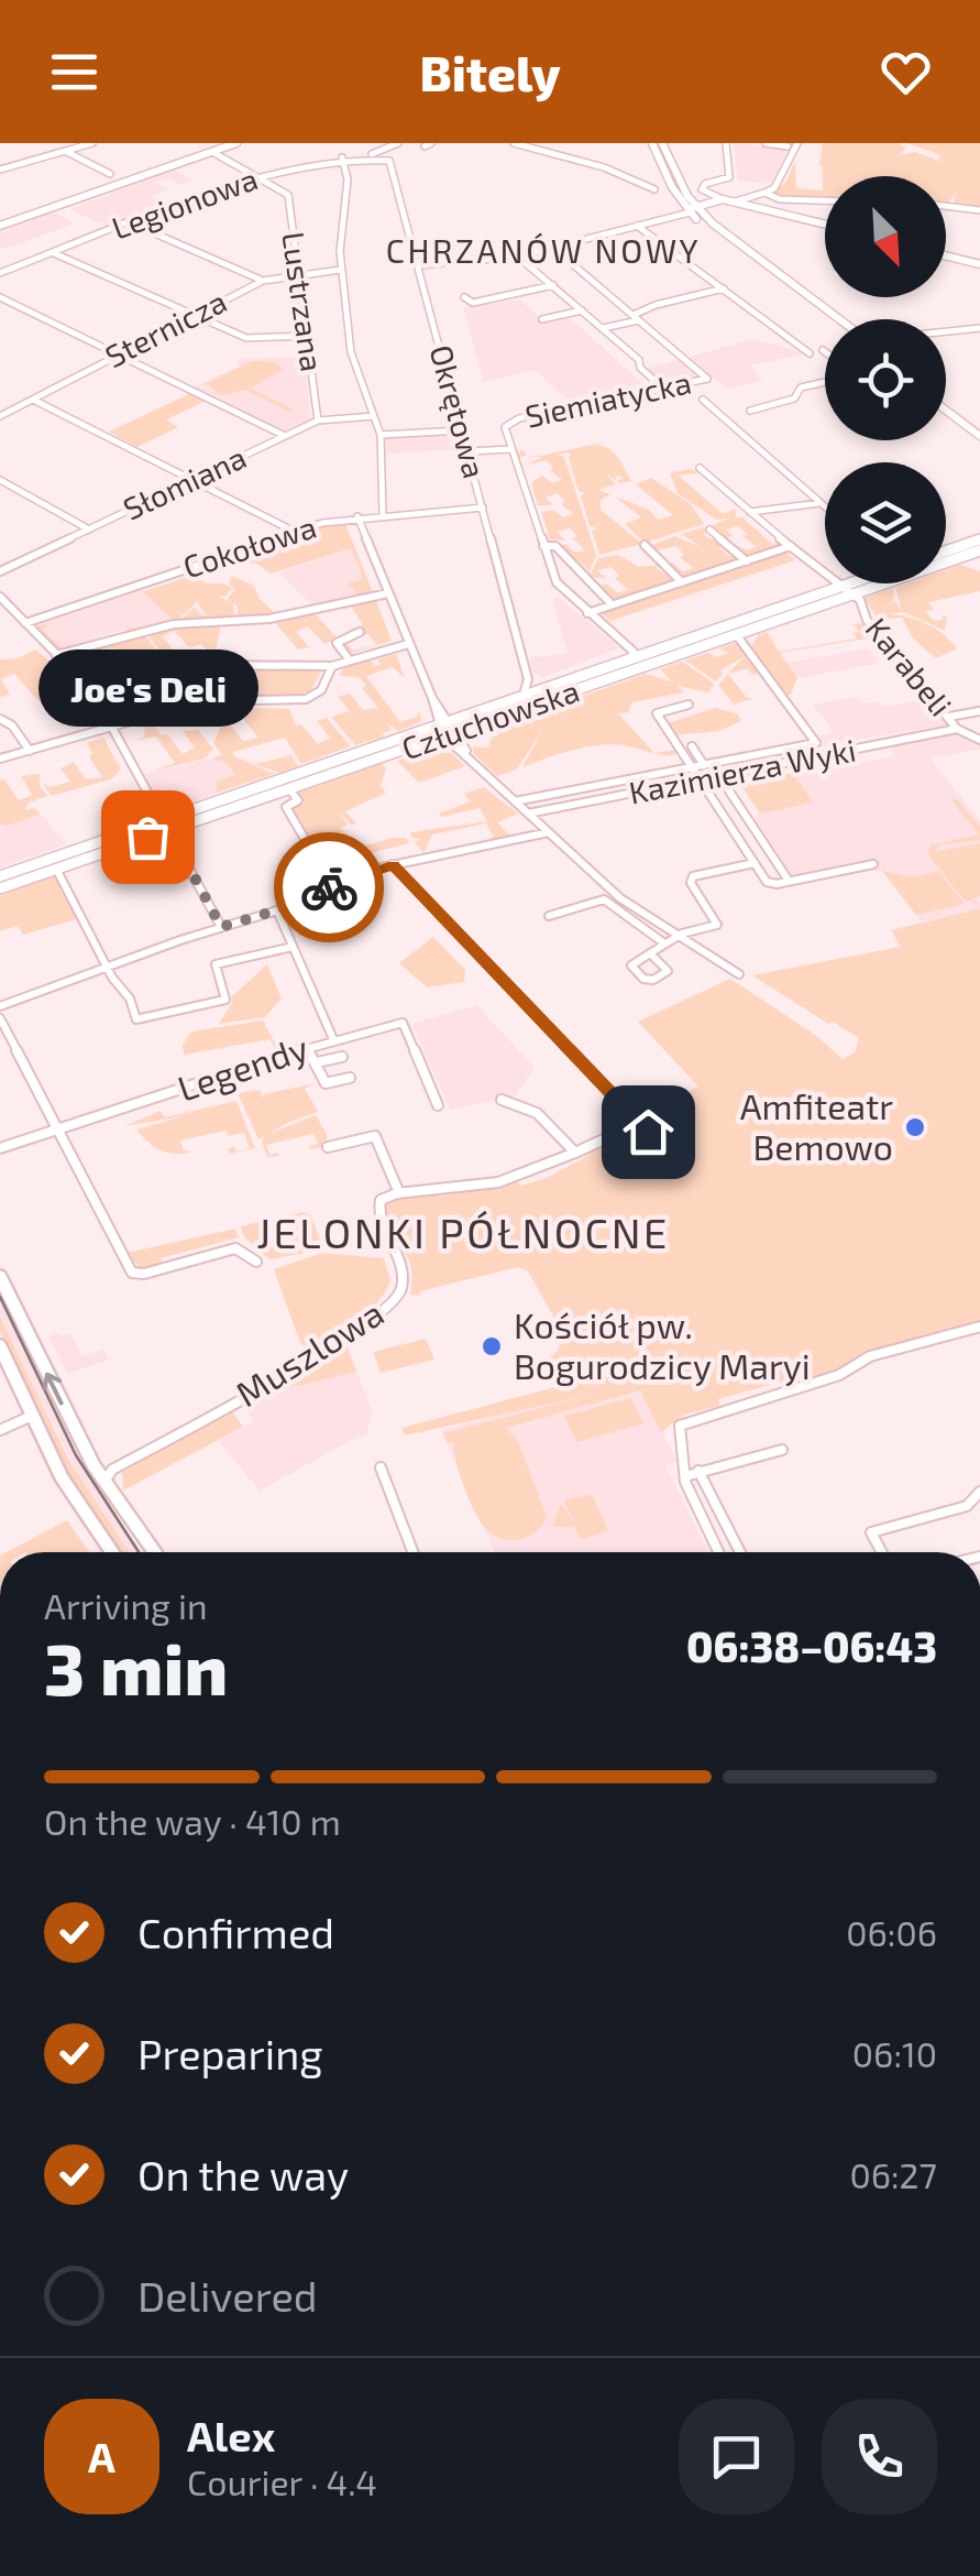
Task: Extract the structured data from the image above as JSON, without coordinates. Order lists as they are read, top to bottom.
{
  "streets": {
    "main road": ["Człuchowska"],
    "street": [
      "Legionowa",
      "Lustrzana",
      "Sternicza",
      "Siemiatycka",
      "Okrętowa",
      "Słomiana",
      "Cokołowa",
      "Karabeli",
      "Kazimierza Wyki",
      "Legendy",
      "Muszlowa"
    ]
  },
  "crossings": [
    ["Legionowa", "Lustrzana"],
    ["Legionowa", "Okrętowa"],
    ["Lustrzana", "Sternicza"],
    ["Lustrzana", "Słomiana"],
    ["Siemiatycka", "Człuchowska"],
    ["Okrętowa", "Cokołowa"],
    ["Karabeli", "Człuchowska"],
    ["Karabeli", "Kazimierza Wyki"],
    ["Człuchowska", "Kazimierza Wyki"]
  ],
  "districts": ["CHRZANÓW NOWY", "JELONKI PÓŁNOCNE"],
  "places": ["Joe's Deli", "Amfiteatr Bemowo", "Kościół pw. Bogurodzicy Maryi"],
  "north": "bottom right",
  "page": {
    "header": "Bitely",
    "bubble": "Joe's Deli",
    "heading": ["3 min", "Arriving in", "06:38–06:43"],
    "panel": ["Alex", "Courier · 4.4"],
    "bar": "On the way · 410 m",
    "list": [
      ["Confirmed", "06:06"],
      ["Preparing", "06:10"],
      ["On the way", "06:27"],
      "Delivered"
    ],
    "round": "A"
  }
}
